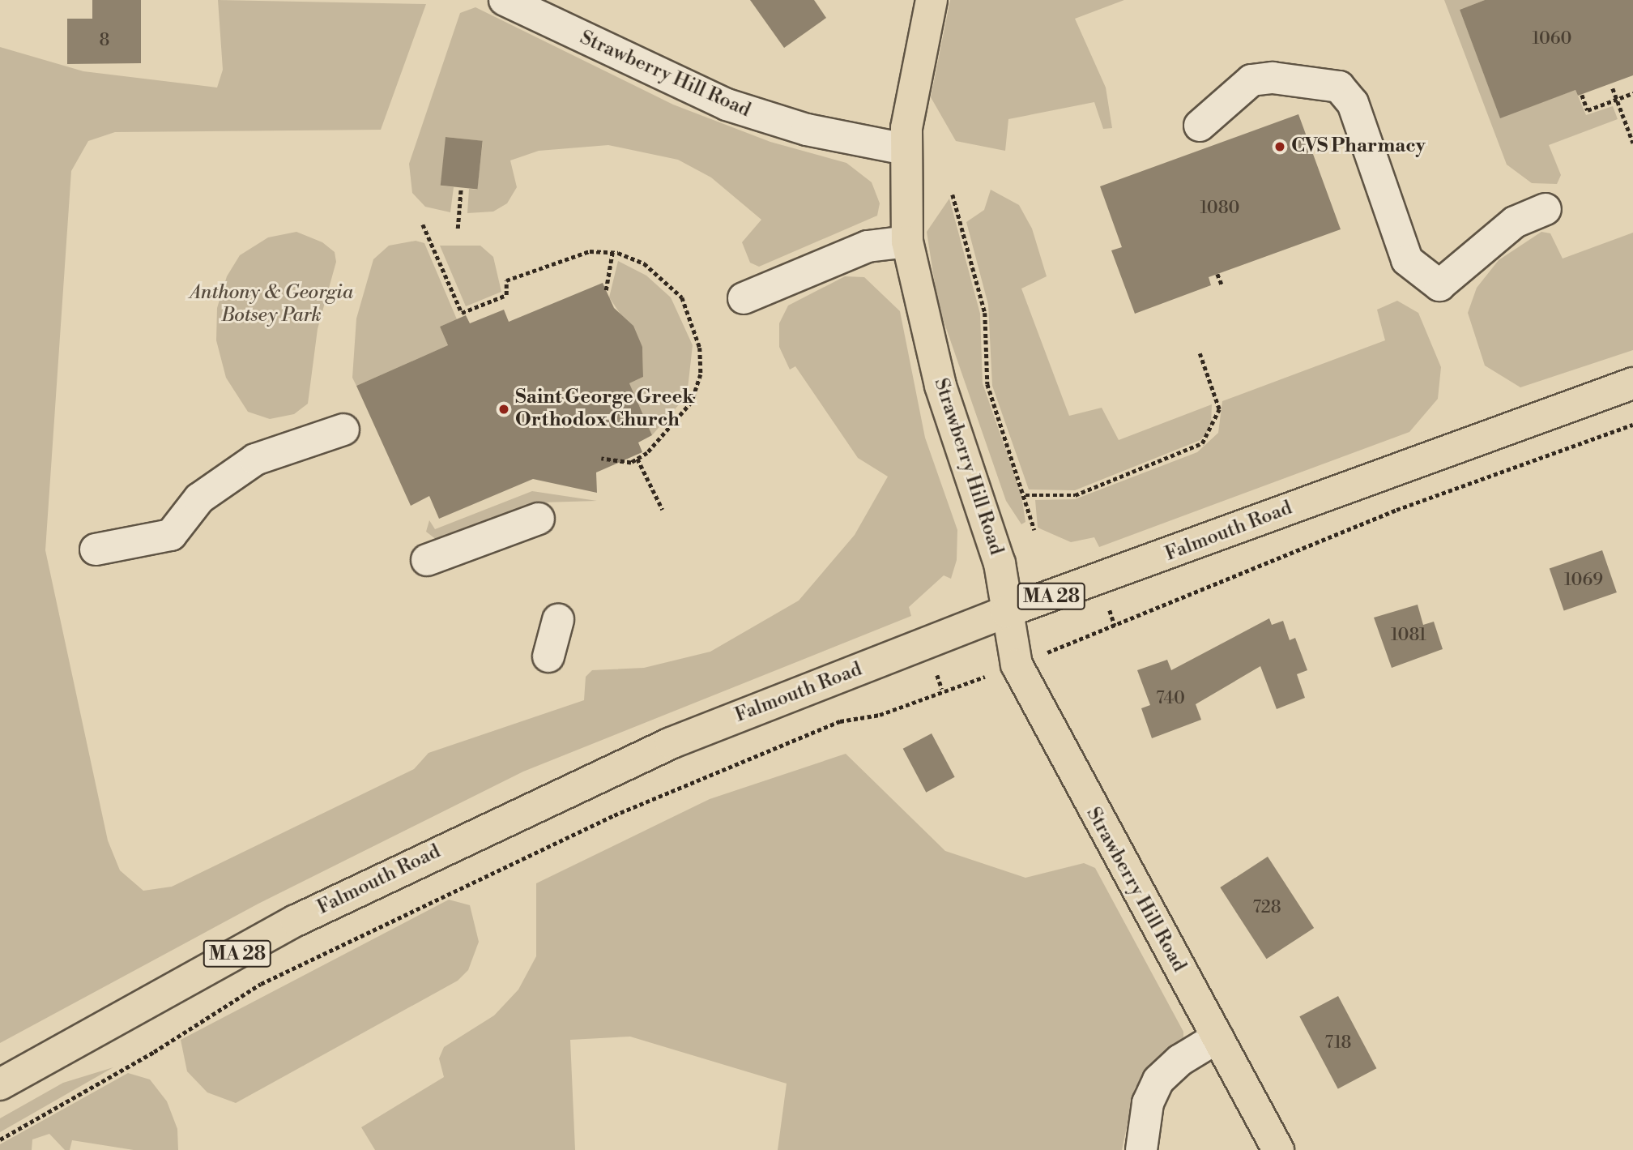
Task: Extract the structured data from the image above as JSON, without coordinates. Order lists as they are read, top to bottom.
{
  "streets": {
    "main road": ["Strawberry Hill Road", "Falmouth Road", "MA 28"]
  },
  "crossings": [
    ["Strawberry Hill Road", "Falmouth Road"]
  ],
  "parks": ["Anthony & Georgia Botsey Park"],
  "places": ["CVS Pharmacy", "Saint George Greek Orthodox Church"],
  "house_numbers": [
    "1060",
    "8",
    "1080",
    "1069",
    "1081",
    "740",
    "728",
    "718"
  ]
}
